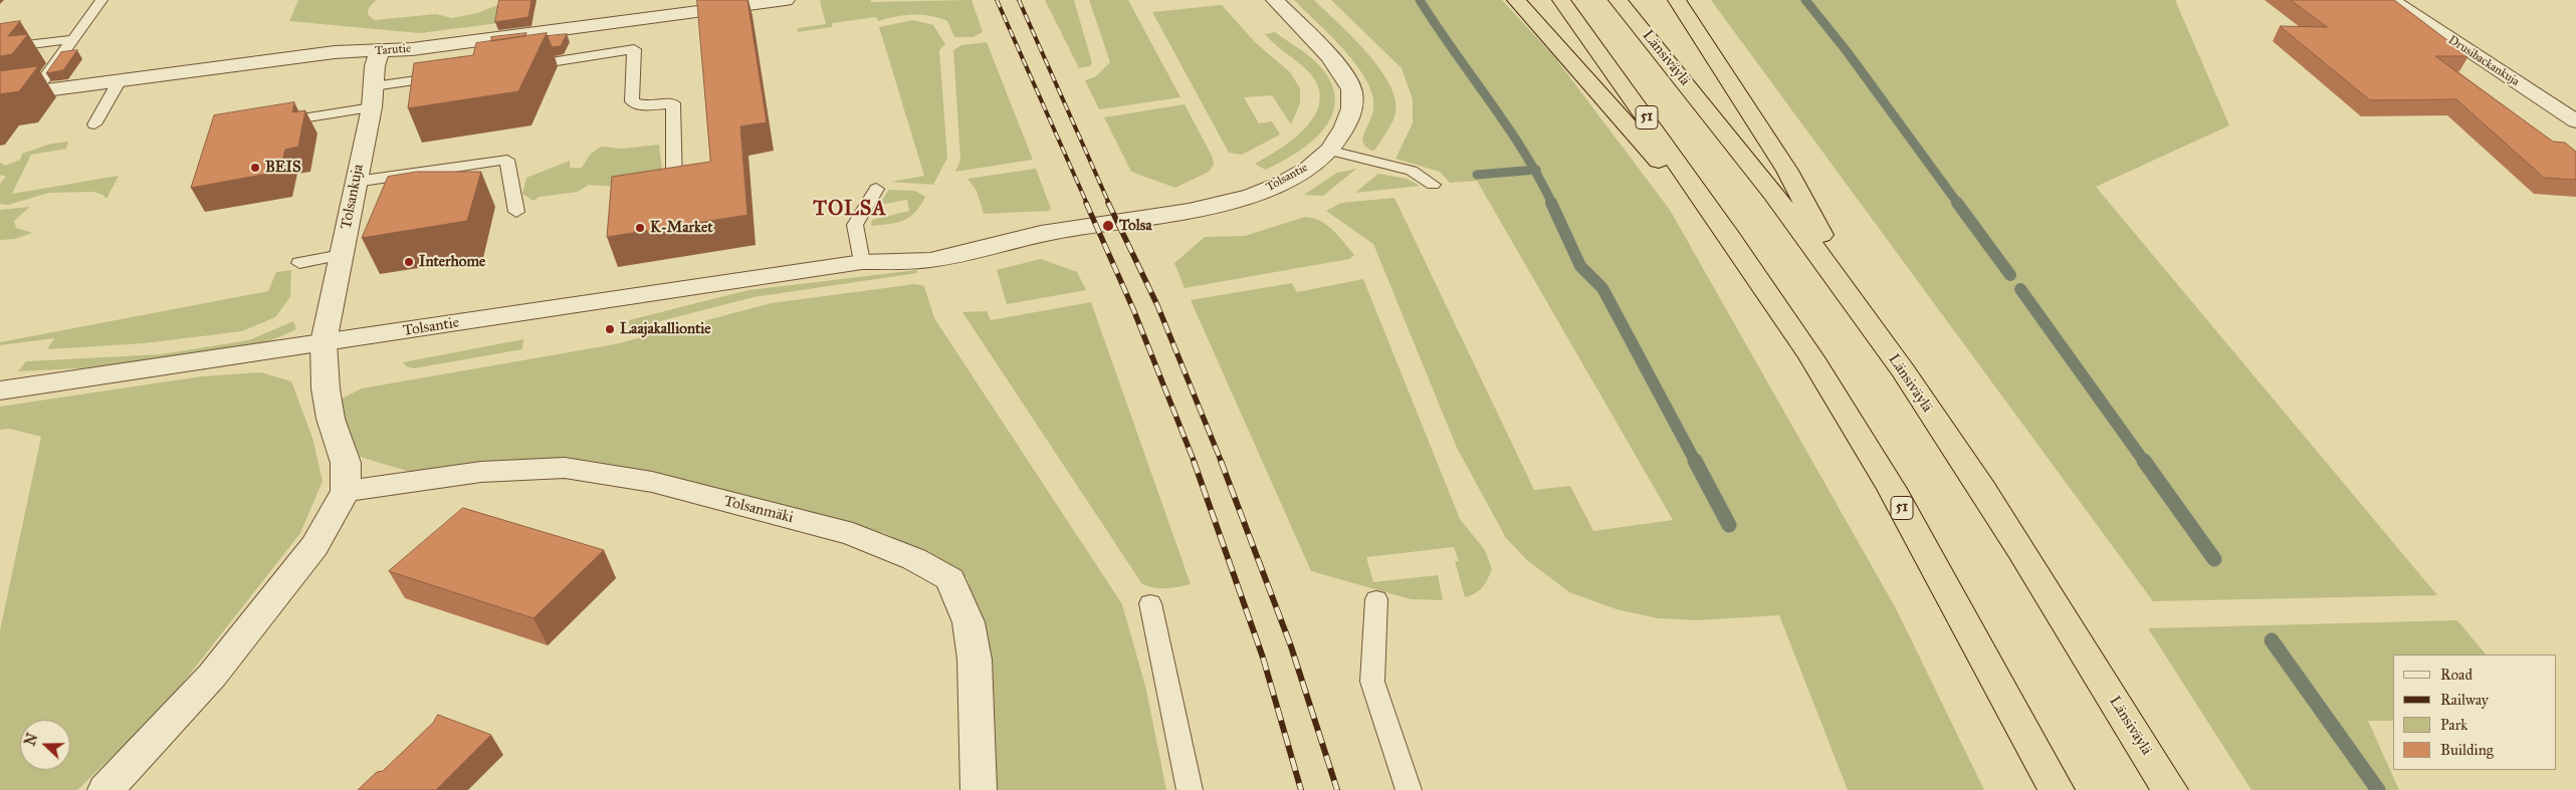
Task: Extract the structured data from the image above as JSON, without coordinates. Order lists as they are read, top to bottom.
{
  "streets": {
    "highway": ["Länsiväylä", "51"],
    "street": [
      "Tarutie",
      "Drusibackankuja",
      "Tolsantie",
      "Tolsankuja",
      "Tolsanmäki"
    ]
  },
  "crossings": [
    ["Tarutie", "Tolsankuja"],
    ["Tolsantie", "Tolsankuja"],
    ["Tolsankuja", "Tolsanmäki"]
  ],
  "districts": ["TOLSA"],
  "places": [
    "BEIS",
    "Tolsa",
    "K-Market",
    "Interhome",
    "Laajakalliontie"
  ],
  "legend": [
    "Road",
    "Railway",
    "Park",
    "Building"
  ],
  "north": "left"
}
